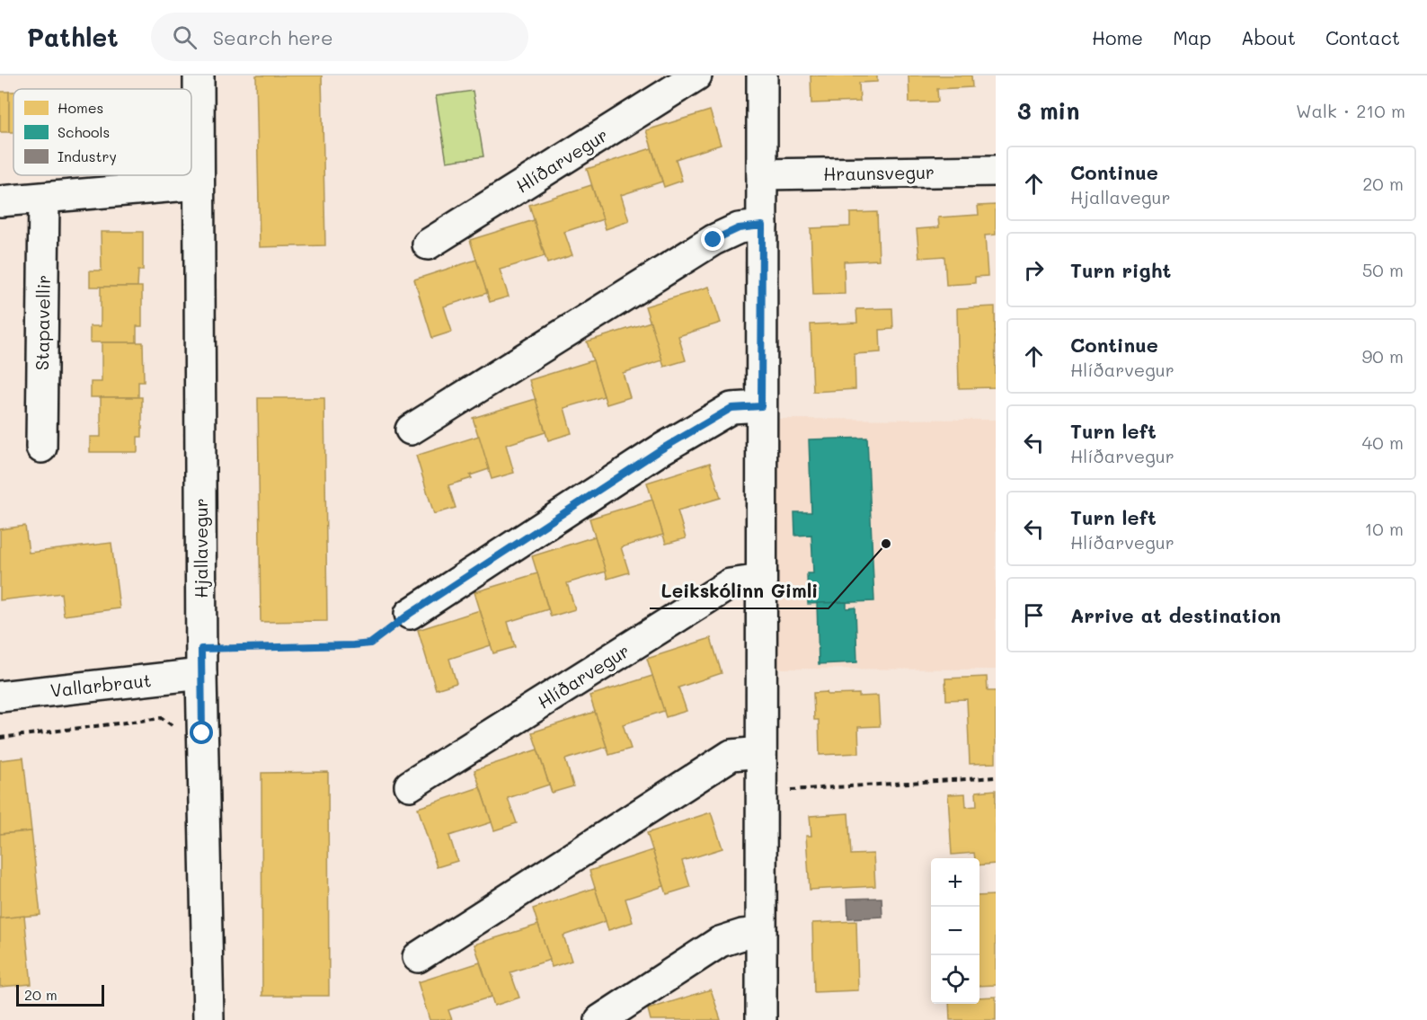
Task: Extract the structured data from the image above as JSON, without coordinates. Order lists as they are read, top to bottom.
{
  "streets": {
    "street": [
      "Hlíðarvegur",
      "Hraunsvegur",
      "Stapavellir",
      "Hjallavegur",
      "Vallarbraut"
    ]
  },
  "crossings": [
    ["Hjallavegur", "Vallarbraut"]
  ],
  "places": ["Leikskólinn Gimli"],
  "legend": ["Homes", "Schools", "Industry"],
  "scale_bar": "20 m",
  "page": {
    "header": "Pathlet",
    "search": "Search here",
    "nav": [
      "Home",
      "Map",
      "About",
      "Contact"
    ],
    "heading": ["3 min", "Walk · 210 m"],
    "list": [
      ["Continue", "Hjallavegur", "20 m"],
      ["Turn right", "50 m"],
      ["Continue", "Hlíðarvegur", "90 m"],
      ["Turn left", "Hlíðarvegur", "40 m"],
      ["Turn left", "Hlíðarvegur", "10 m"],
      "Arrive at destination"
    ],
    "map_buttons": ["+", "−"],
    "scale": "20 m"
  }
}
